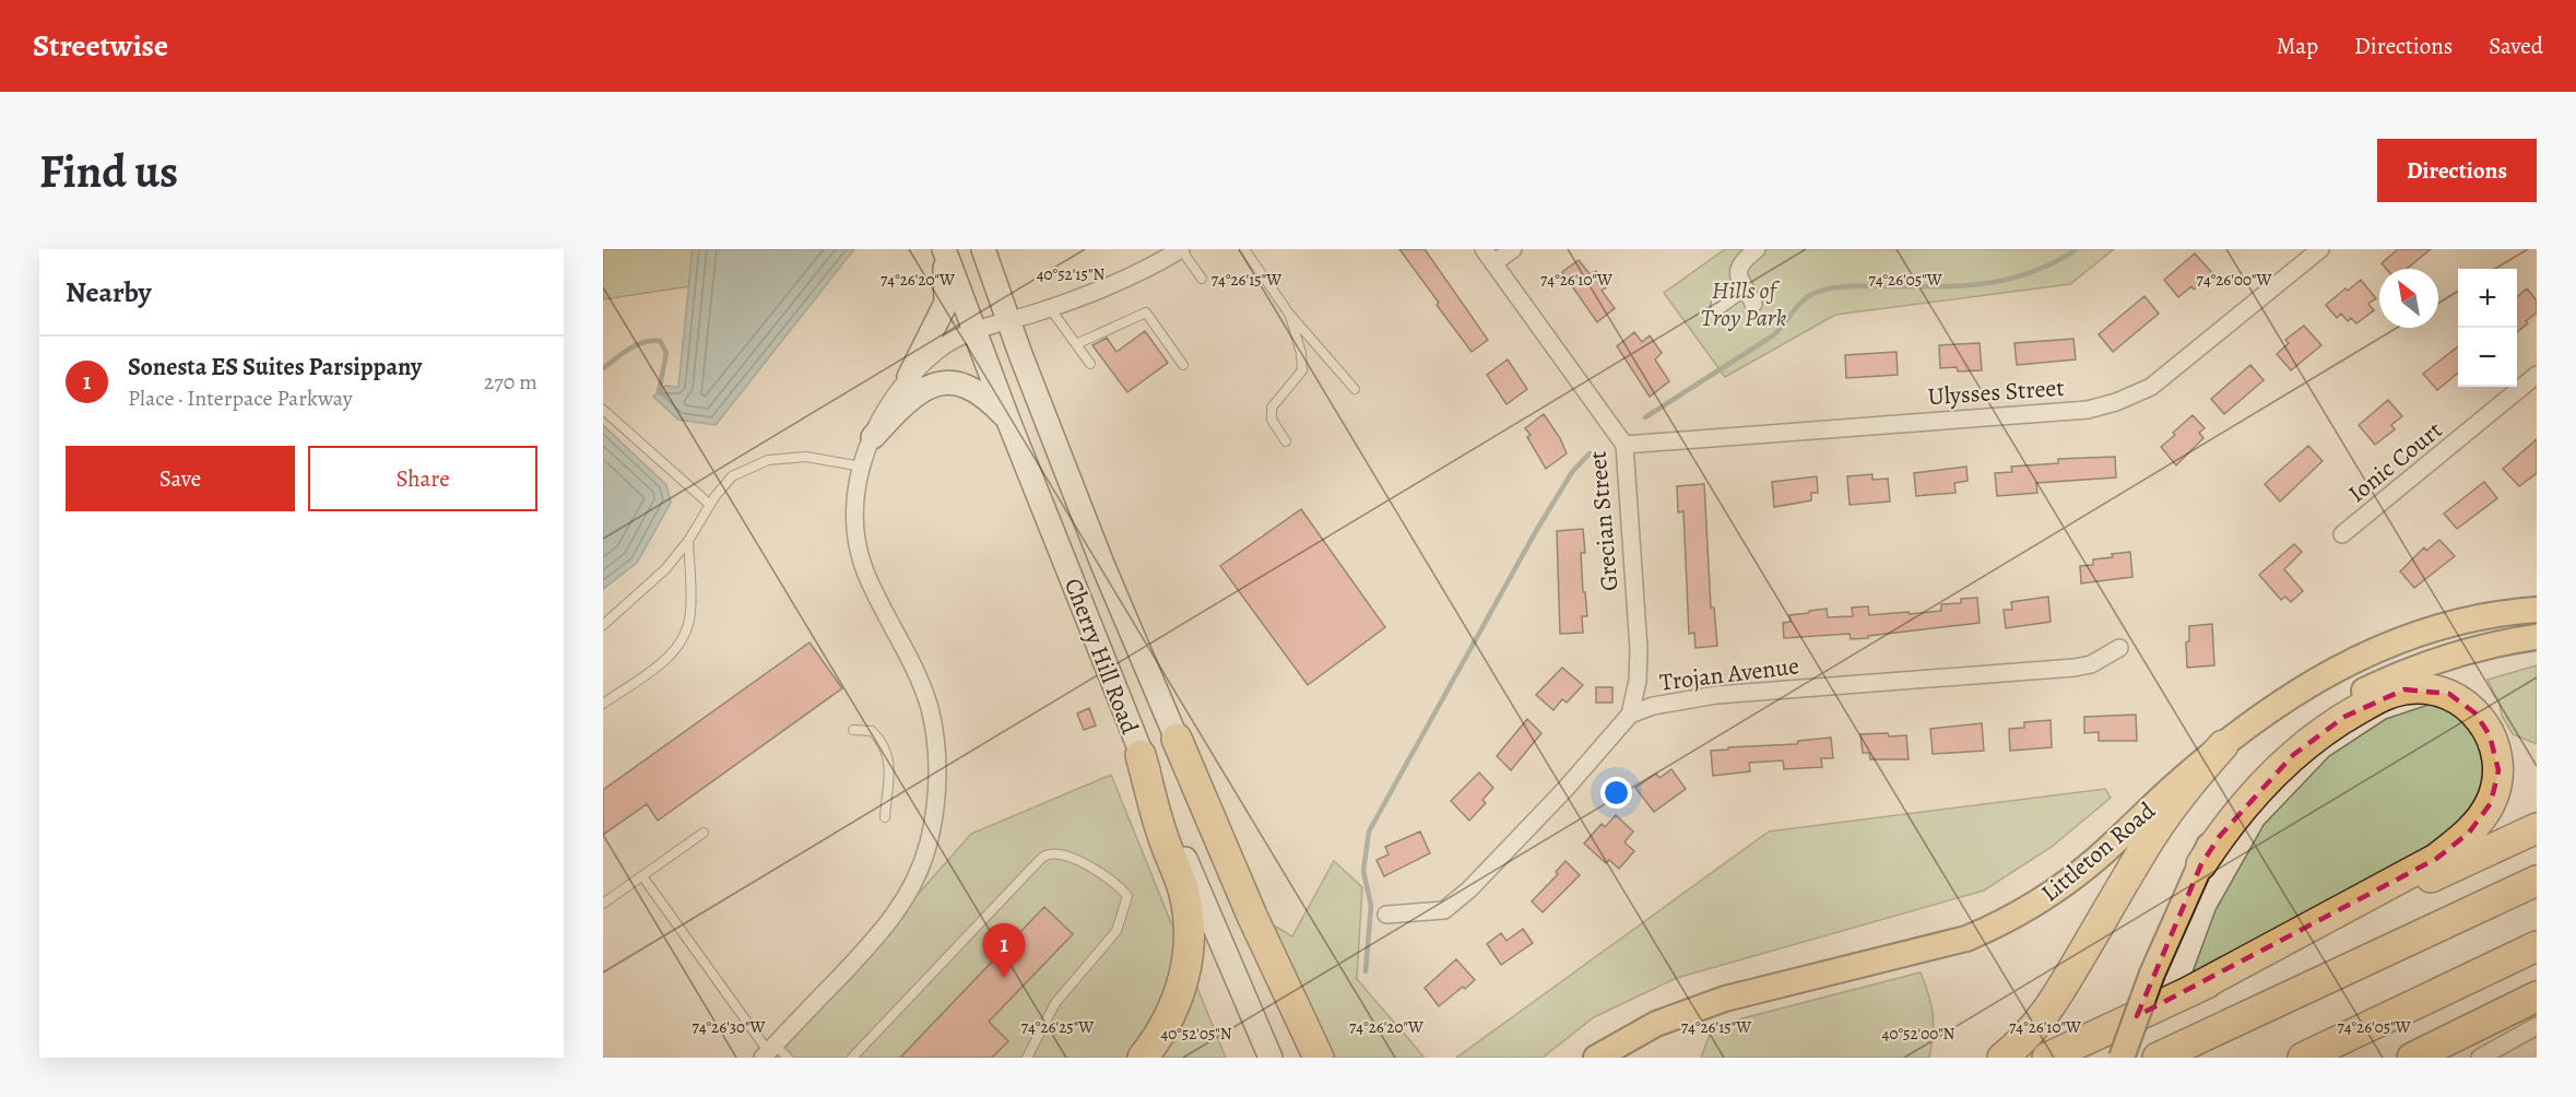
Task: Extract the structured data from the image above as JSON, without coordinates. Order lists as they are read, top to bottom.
{
  "streets": {
    "main road": ["Cherry Hill Road", "Littleton Road"],
    "street": [
      "Ulysses Street",
      "Ionic Court",
      "Grecian Street",
      "Trojan Avenue"
    ]
  },
  "crossings": [
    ["Ulysses Street", "Grecian Street"],
    ["Grecian Street", "Trojan Avenue"]
  ],
  "parks": ["Hills of Troy Park"],
  "north": "top left",
  "page": {
    "header": "Streetwise",
    "nav": ["Map", "Directions", "Saved"],
    "buttons": [
      "Directions",
      ["Save", "Share"]
    ],
    "title": "Find us",
    "heading": "Nearby",
    "map_buttons": ["+", "−"],
    "list": [
      {
        "mark": "1",
        "name": "Sonesta ES Suites Parsippany",
        "note": "Place · Interpace Parkway",
        "value": "270 m"
      }
    ],
    "pins": "1"
  },
  "coordinates": [
    "40°52'15\"N",
    "74°26'20\"W",
    "74°26'10\"W",
    "74°26'15\"W",
    "74°26'05\"W",
    "74°26'00\"W",
    "74°26'30\"W",
    "74°26'25\"W",
    "40°52'05\"N",
    "40°52'00\"N"
  ]
}
